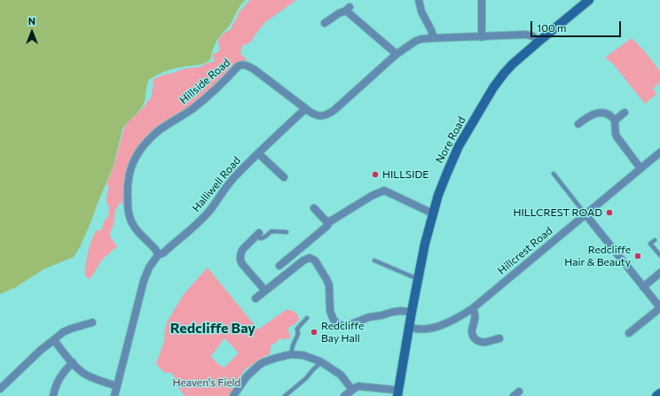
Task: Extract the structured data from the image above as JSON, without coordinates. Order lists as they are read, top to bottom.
{
  "streets": {
    "street": [
      "Hillside Road",
      "Nore Road",
      "Halliwell Road",
      "Hillcrest Road"
    ]
  },
  "crossings": [
    ["Hillside Road", "Nore Road"],
    ["Hillside Road", "Halliwell Road"],
    ["Nore Road", "Hillcrest Road"]
  ],
  "districts": ["Redcliffe Bay"],
  "parks": ["Heaven's Field"],
  "places": [
    "HILLSIDE",
    "HILLCREST ROAD",
    "Redcliffe Hair & Beauty",
    "Redcliffe Bay Hall"
  ],
  "scale_bar": "100 m",
  "north": "top"
}
